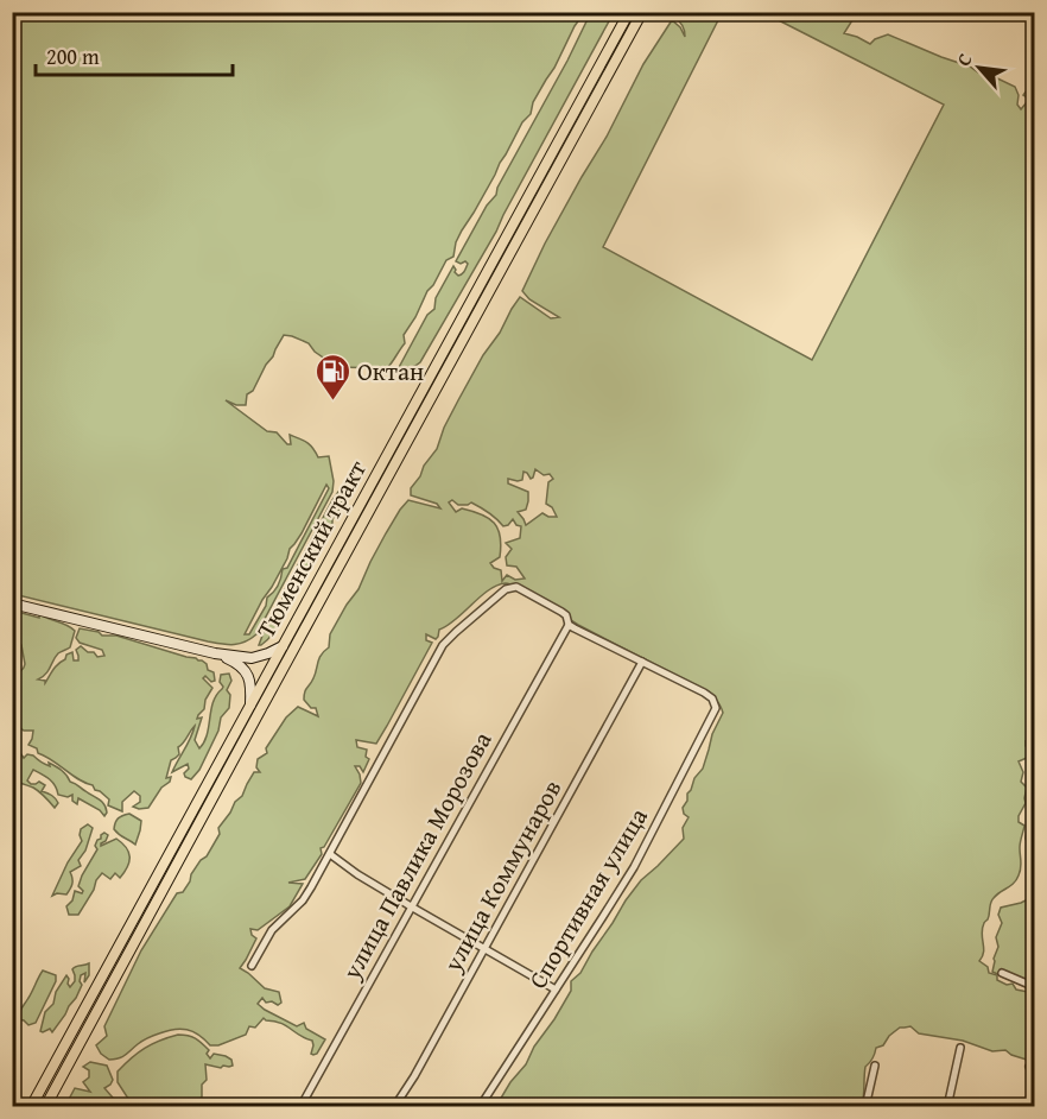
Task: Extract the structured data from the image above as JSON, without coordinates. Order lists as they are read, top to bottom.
{
  "streets": {
    "main road": ["Тюменский тракт"],
    "street": ["улица Павлика Морозова", "улица Коммунаров", "Спортивная улица"]
  },
  "crossings": [
    ["улица Коммунаров", "Спортивная улица"]
  ],
  "places": {
    "fuel station": ["Октан"]
  },
  "scale_bar": "200 m",
  "north": "top left"
}
